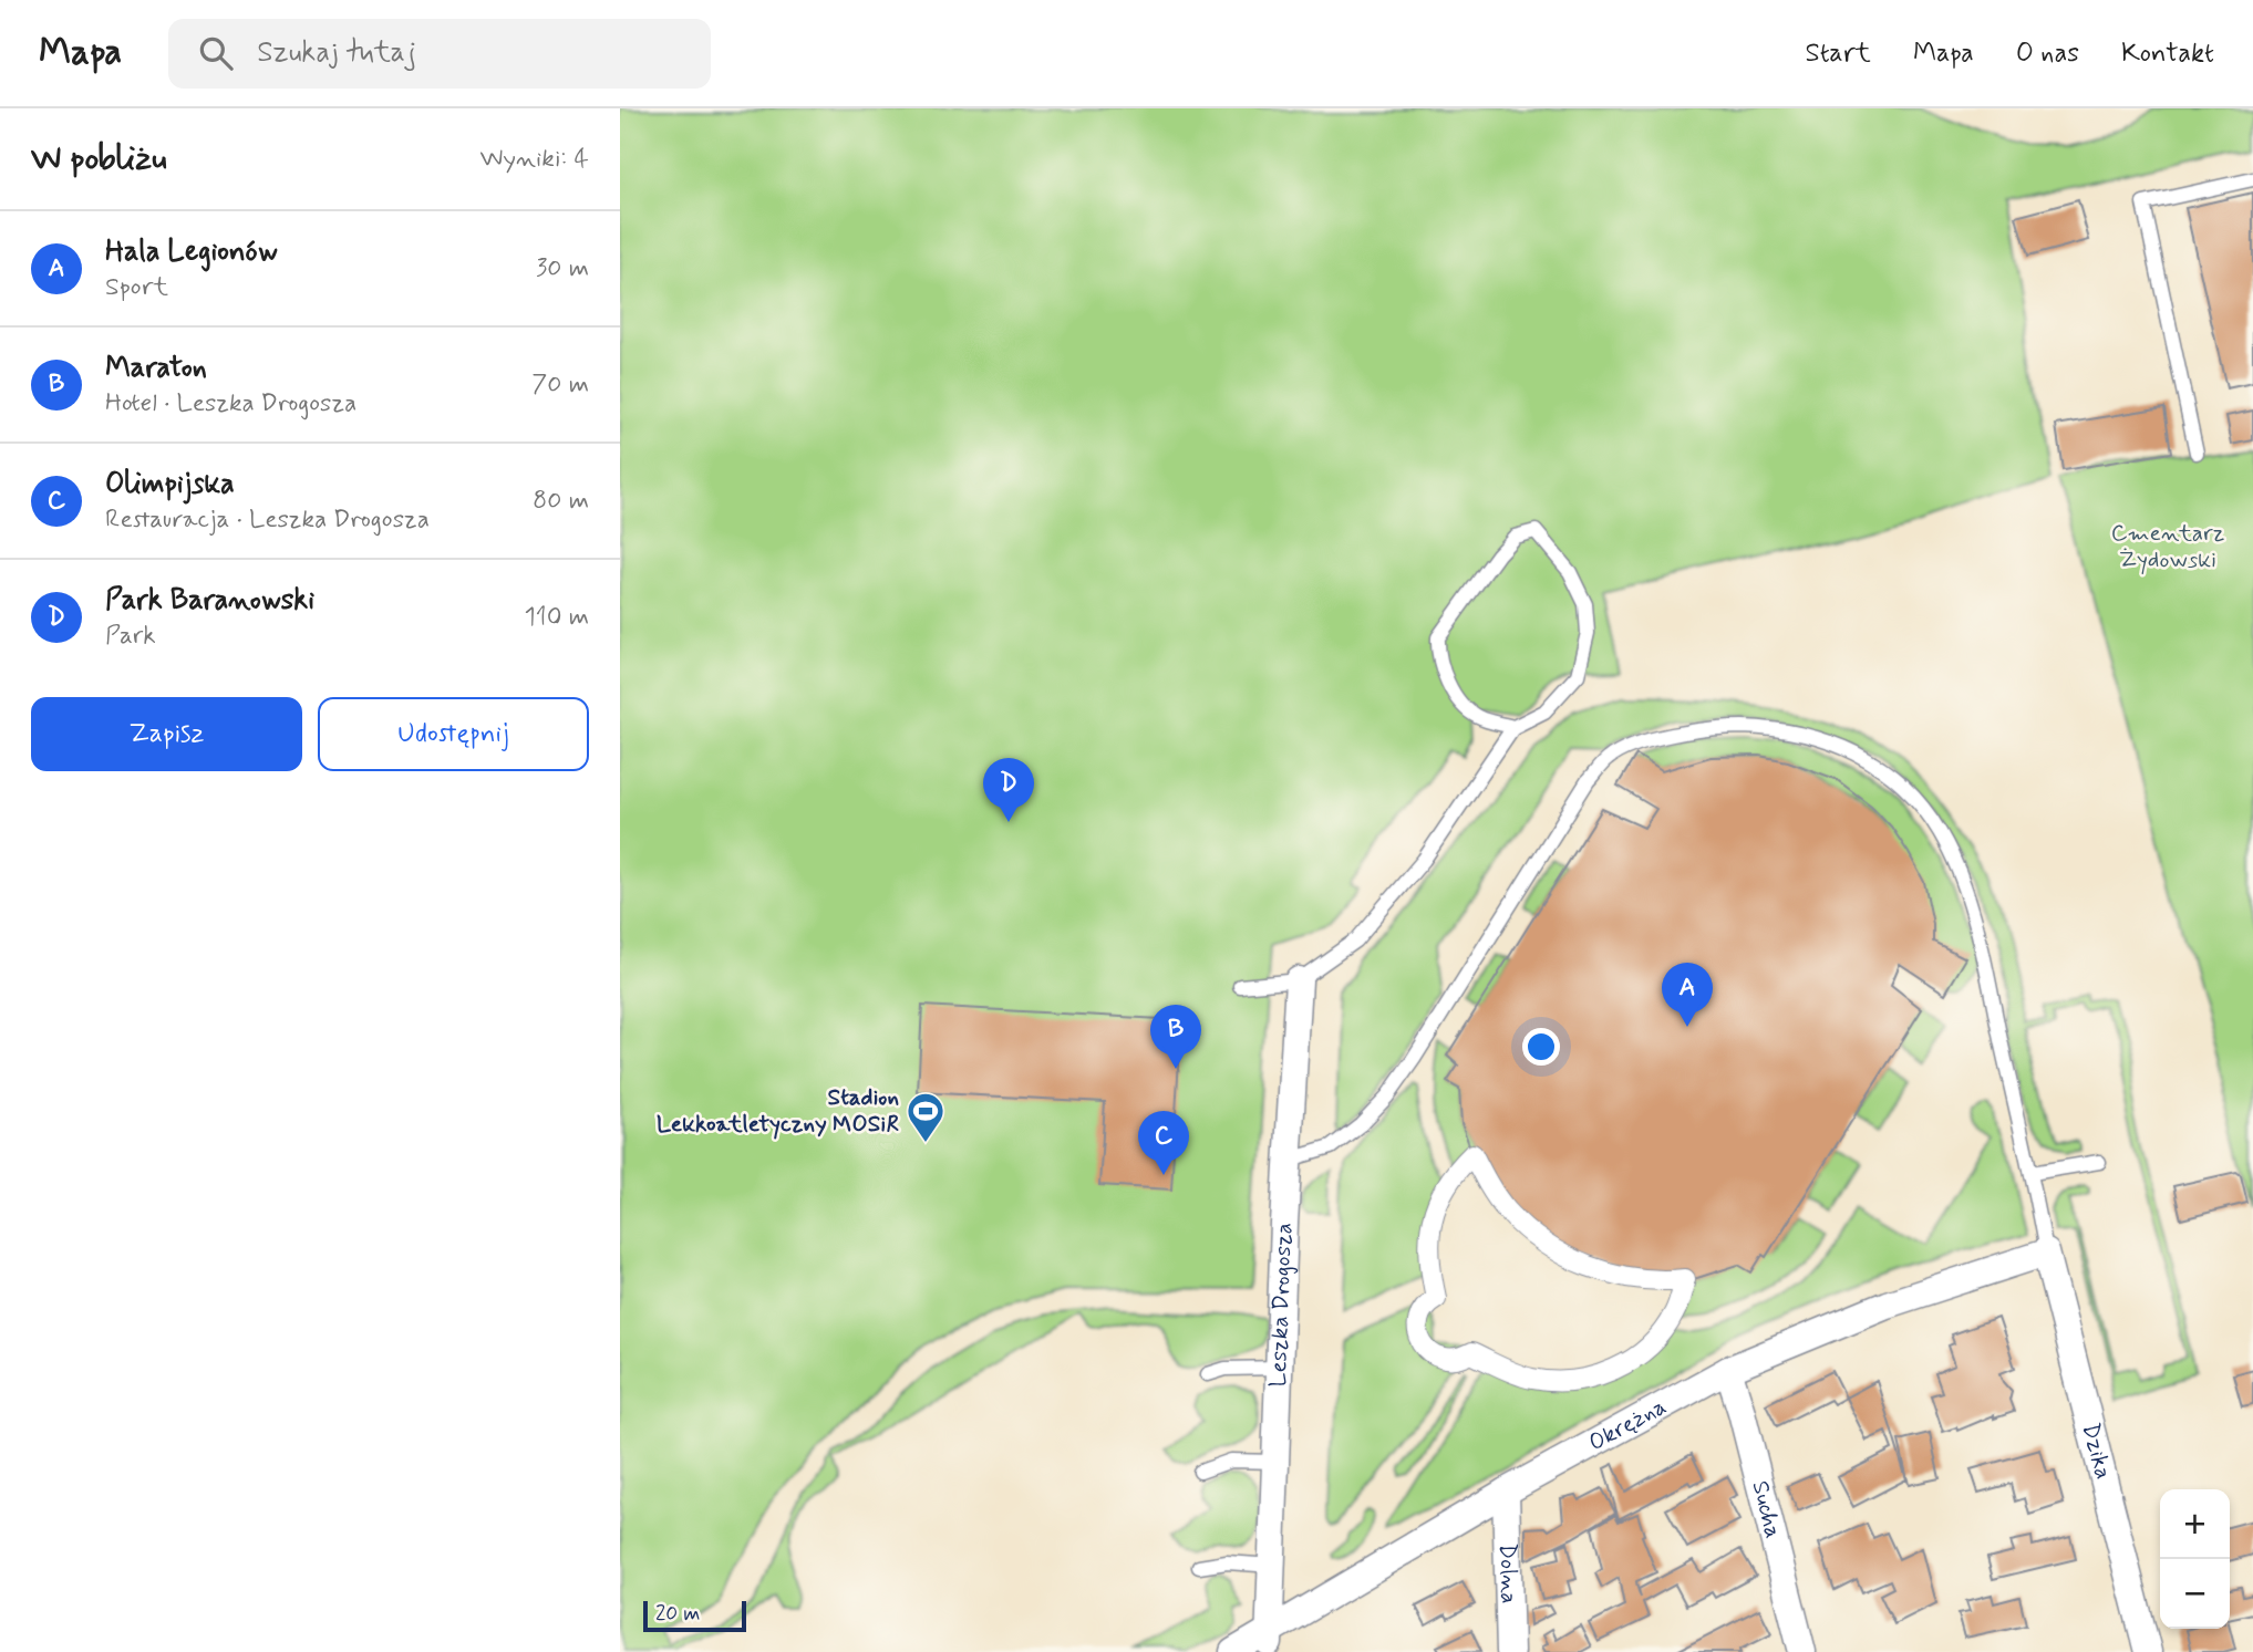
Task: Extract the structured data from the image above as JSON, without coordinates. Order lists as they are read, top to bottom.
{
  "streets": {
    "street": [
      "Leszka Drogosza",
      "Okrężna",
      "Dzika",
      "Sucha",
      "Dolna"
    ]
  },
  "crossings": [
    ["Leszka Drogosza", "Okrężna"],
    ["Okrężna", "Dzika"],
    ["Okrężna", "Sucha"],
    ["Okrężna", "Dolna"]
  ],
  "parks": ["Cmentarz Żydowski"],
  "places": {
    "sports": ["Stadion Lekkoatletyczny MOSiR"]
  },
  "scale_bar": "20 m",
  "page": {
    "header": "Mapa",
    "search": "Szukaj tutaj",
    "nav": [
      "Start",
      "Mapa",
      "O nas",
      "Kontakt"
    ],
    "heading": ["W pobliżu", "Wyniki: 4"],
    "list": [
      {
        "mark": "A",
        "name": "Hala Legionów",
        "note": "Sport",
        "value": "30 m"
      },
      {
        "mark": "B",
        "name": "Maraton",
        "note": "Hotel · Leszka Drogosza",
        "value": "70 m"
      },
      {
        "mark": "C",
        "name": "Olimpijska",
        "note": "Restauracja · Leszka Drogosza",
        "value": "80 m"
      },
      {
        "mark": "D",
        "name": "Park Baranowski",
        "note": "Park",
        "value": "110 m"
      }
    ],
    "buttons": ["Zapisz", "Udostępnij"],
    "pins": [
      "D",
      "A",
      "B",
      "C"
    ],
    "map_buttons": ["+", "−"],
    "scale": "20 m"
  }
}
